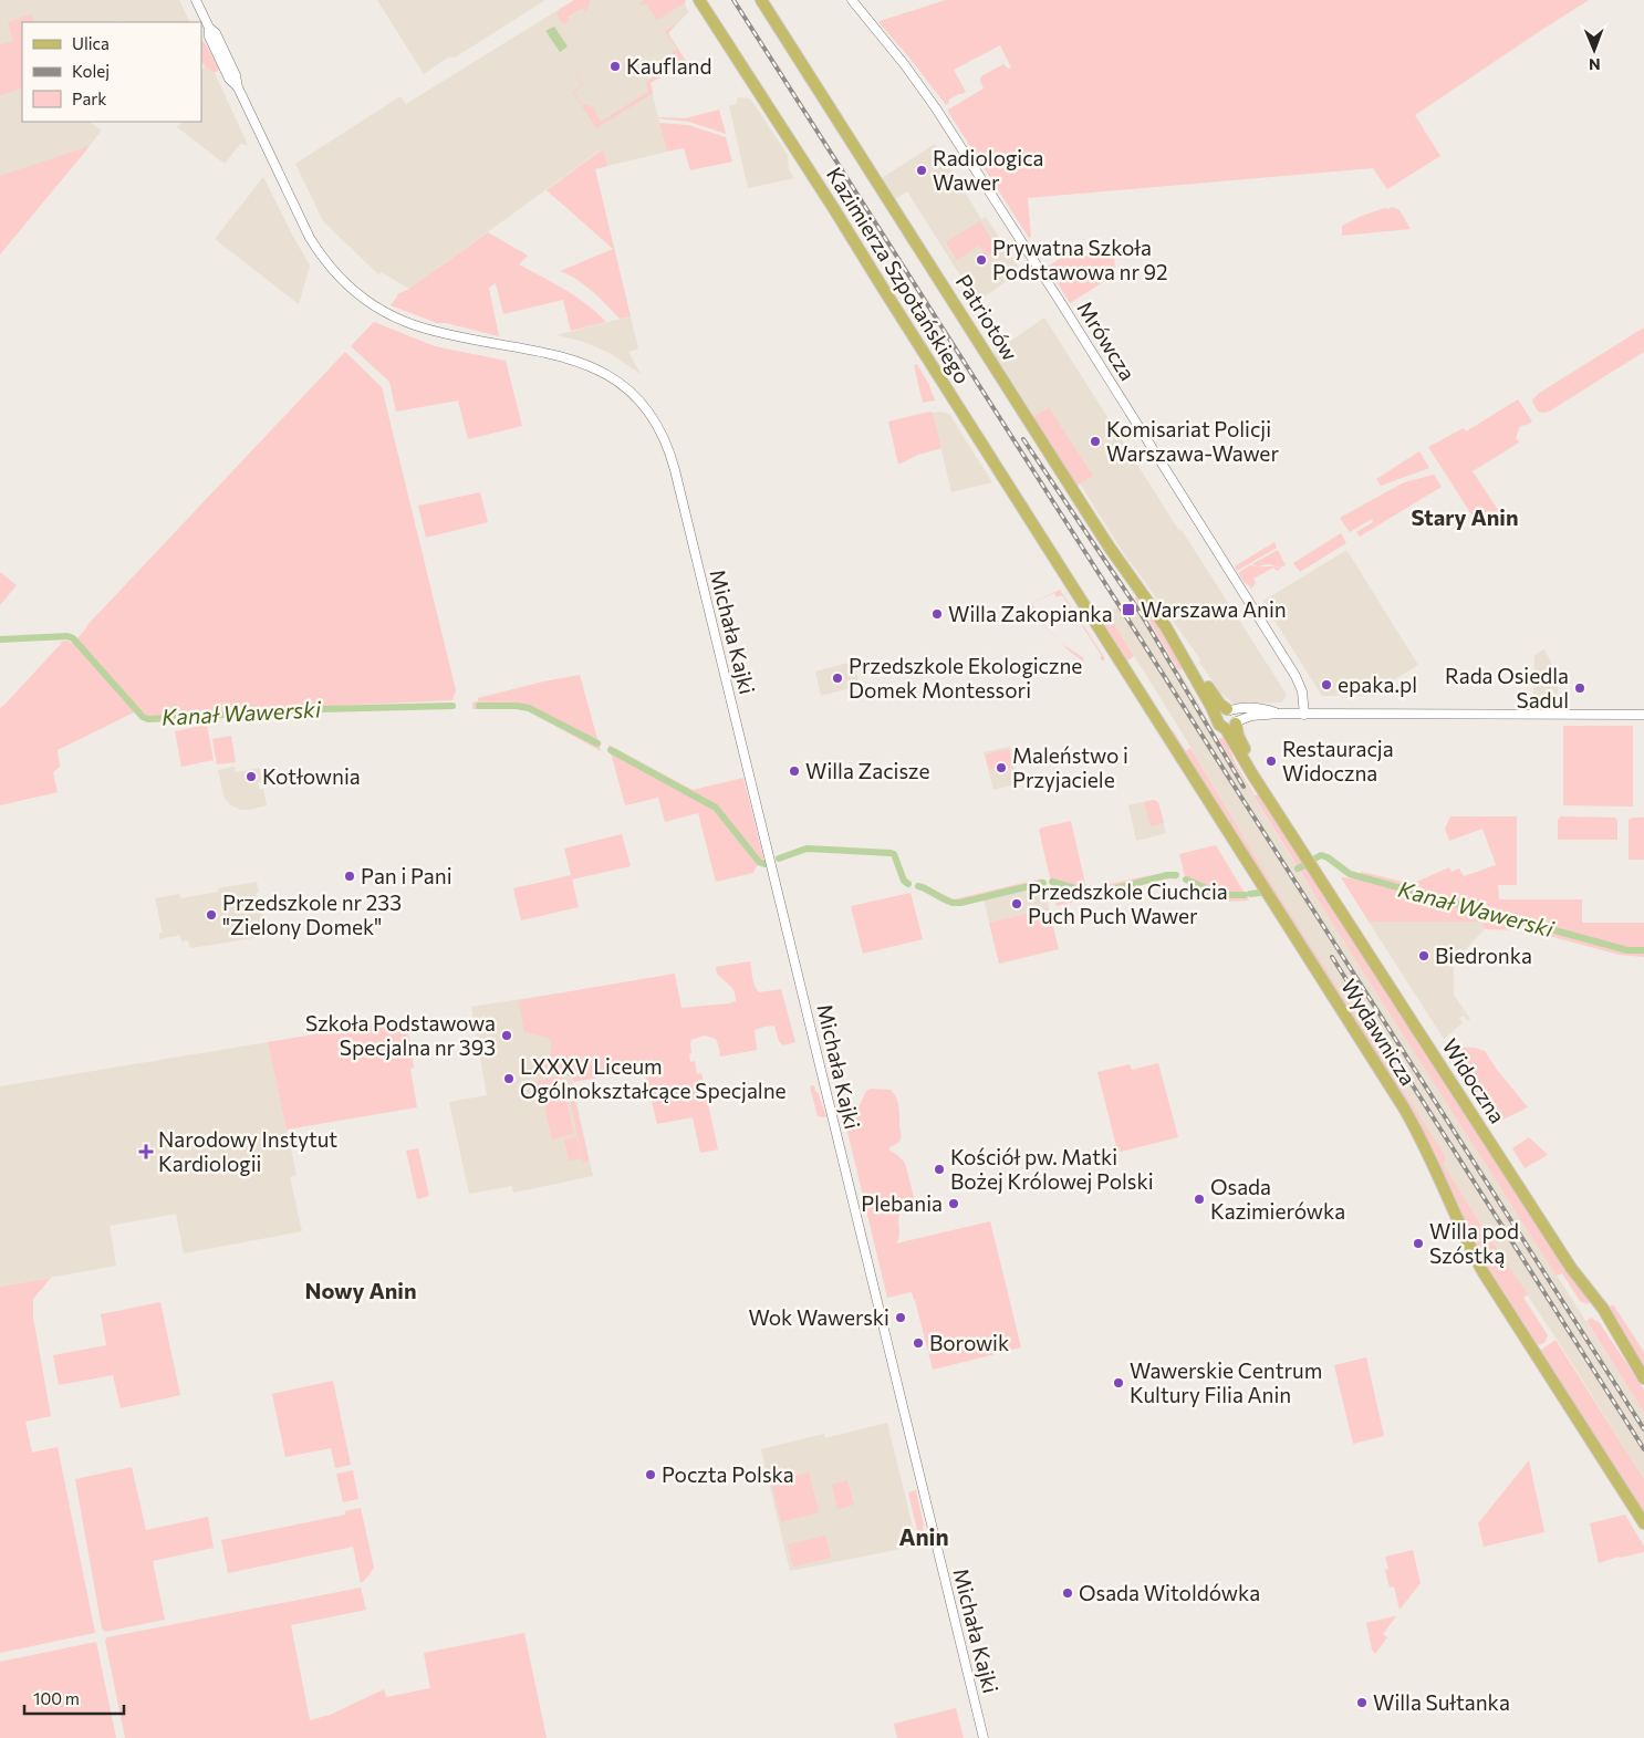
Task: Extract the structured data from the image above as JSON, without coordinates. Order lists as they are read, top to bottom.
{
  "streets": {
    "main road": [
      "Kazimierza Szpotańskiego",
      "Patriotów",
      "Wydawnicza",
      "Widoczna"
    ],
    "street": ["Mrówcza", "Michała Kajki"]
  },
  "crossings": [
    ["Kazimierza Szpotańskiego", "Wydawnicza"],
    ["Patriotów", "Widoczna"]
  ],
  "districts": ["Stary Anin", "Nowy Anin", "Anin"],
  "water": ["Kanał Wawerski"],
  "places": {
    "other": [
      "Kaufland",
      "Radiologica Wawer",
      "Prywatna Szkoła Podstawowa nr 92",
      "Komisariat Policji Warszawa-Wawer",
      "Willa Zakopianka",
      "Przedszkole Ekologiczne Domek Montessori",
      "epaka.pl",
      "Rada Osiedla Sadul",
      "Restauracja Widoczna",
      "Maleństwo i Przyjaciele",
      "Willa Zacisze",
      "Kotłownia",
      "Pan i Pani",
      "Przedszkole Ciuchcia Puch Puch Wawer",
      "Przedszkole nr 233 \"Zielony Domek\"",
      "Biedronka",
      "Szkoła Podstawowa Specjalna nr 393",
      "LXXXV Liceum Ogólnokształcące Specjalne",
      "Kościół pw. Matki Bożej Królowej Polski",
      "Osada Kazimierówka",
      "Plebania",
      "Willa pod Szóstką",
      "Wok Wawerski",
      "Borowik",
      "Wawerskie Centrum Kultury Filia Anin",
      "Poczta Polska",
      "Osada Witoldówka",
      "Willa Sułtanka"
    ],
    "transit": ["Warszawa Anin"],
    "health": ["Narodowy Instytut Kardiologii"]
  },
  "legend": ["Ulica", "Kolej", "Park"],
  "scale_bar": "100 m",
  "north": "bottom"
}
